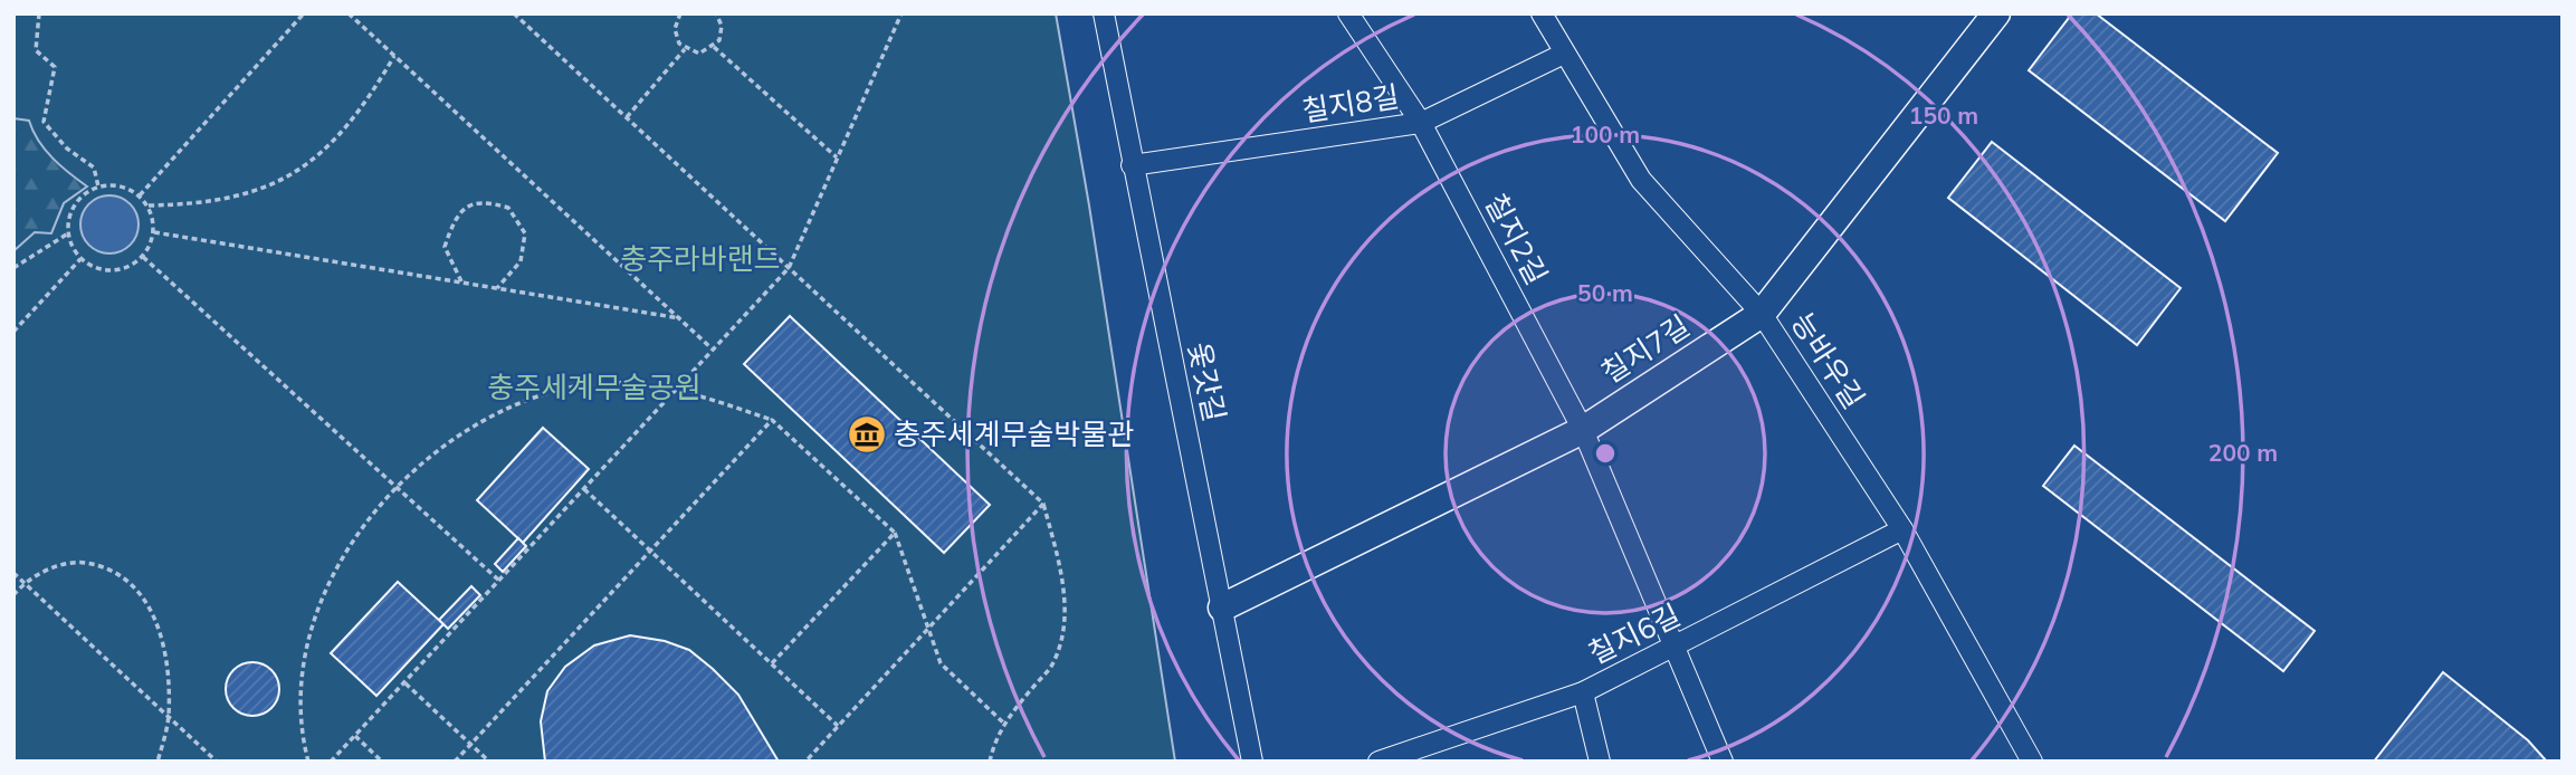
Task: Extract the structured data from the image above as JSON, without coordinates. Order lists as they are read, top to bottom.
{
  "streets": {
    "street": [
      "칠지8길",
      "칠지2길",
      "칠지7길",
      "능바우길",
      "옻갓길",
      "칠지6길"
    ]
  },
  "crossings": [
    ["칠지8길", "칠지2길"],
    ["칠지8길", "능바우길"],
    ["칠지8길", "옻갓길"],
    ["칠지2길", "칠지7길"],
    ["칠지2길", "칠지6길"],
    ["칠지7길", "능바우길"],
    ["칠지7길", "옻갓길"],
    ["능바우길", "칠지6길"]
  ],
  "parks": ["충주라바랜드", "충주세계무술공원"],
  "places": {
    "museum": ["충주세계무술박물관"]
  },
  "rings": [
    "150 m",
    "100 m",
    "50 m",
    "200 m"
  ]
}
